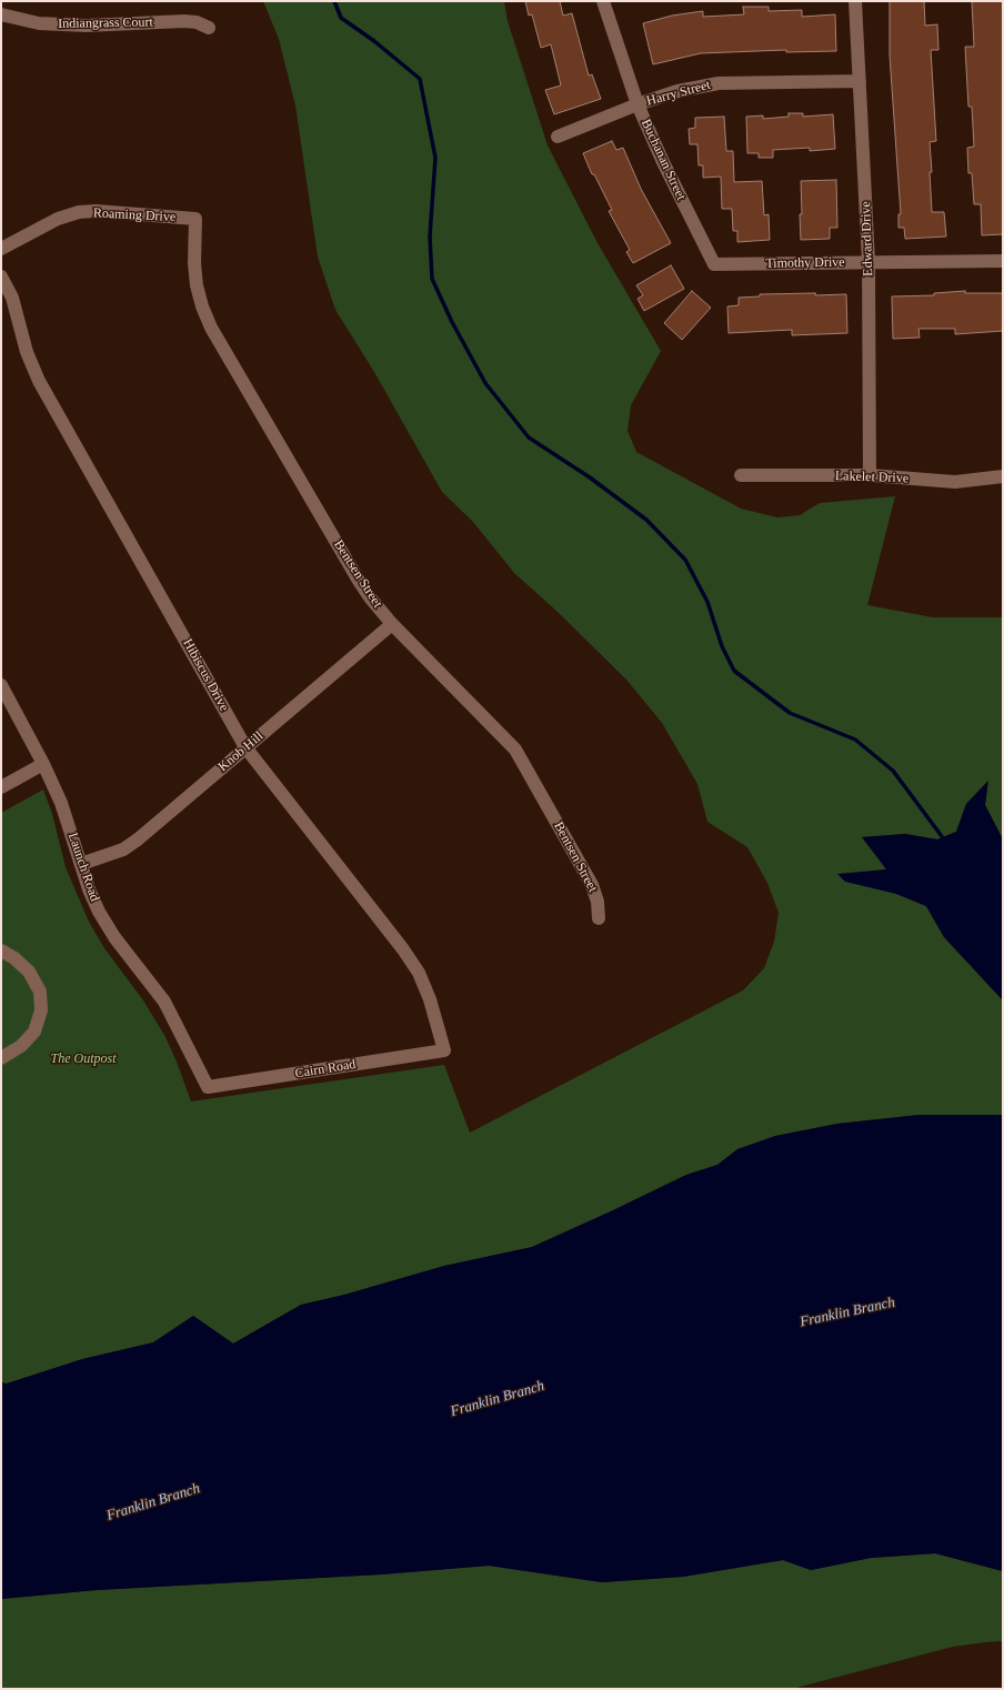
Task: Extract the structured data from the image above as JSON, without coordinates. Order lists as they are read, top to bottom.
{
  "streets": {
    "street": [
      "Indiangrass Court",
      "Harry Street",
      "Buchanan Street",
      "Roaming Drive",
      "Edward Drive",
      "Timothy Drive",
      "Lakelet Drive",
      "Bentsen Street",
      "Hibiscus Drive",
      "Knob Hill",
      "Launch Road",
      "Cairn Road"
    ]
  },
  "crossings": [
    ["Harry Street", "Buchanan Street"],
    ["Harry Street", "Edward Drive"],
    ["Buchanan Street", "Timothy Drive"],
    ["Roaming Drive", "Bentsen Street"],
    ["Edward Drive", "Timothy Drive"],
    ["Edward Drive", "Lakelet Drive"],
    ["Bentsen Street", "Knob Hill"],
    ["Hibiscus Drive", "Knob Hill"],
    ["Hibiscus Drive", "Cairn Road"],
    ["Knob Hill", "Launch Road"],
    ["Launch Road", "Cairn Road"]
  ],
  "water": ["Franklin Branch"],
  "parks": ["The Outpost"]
}
